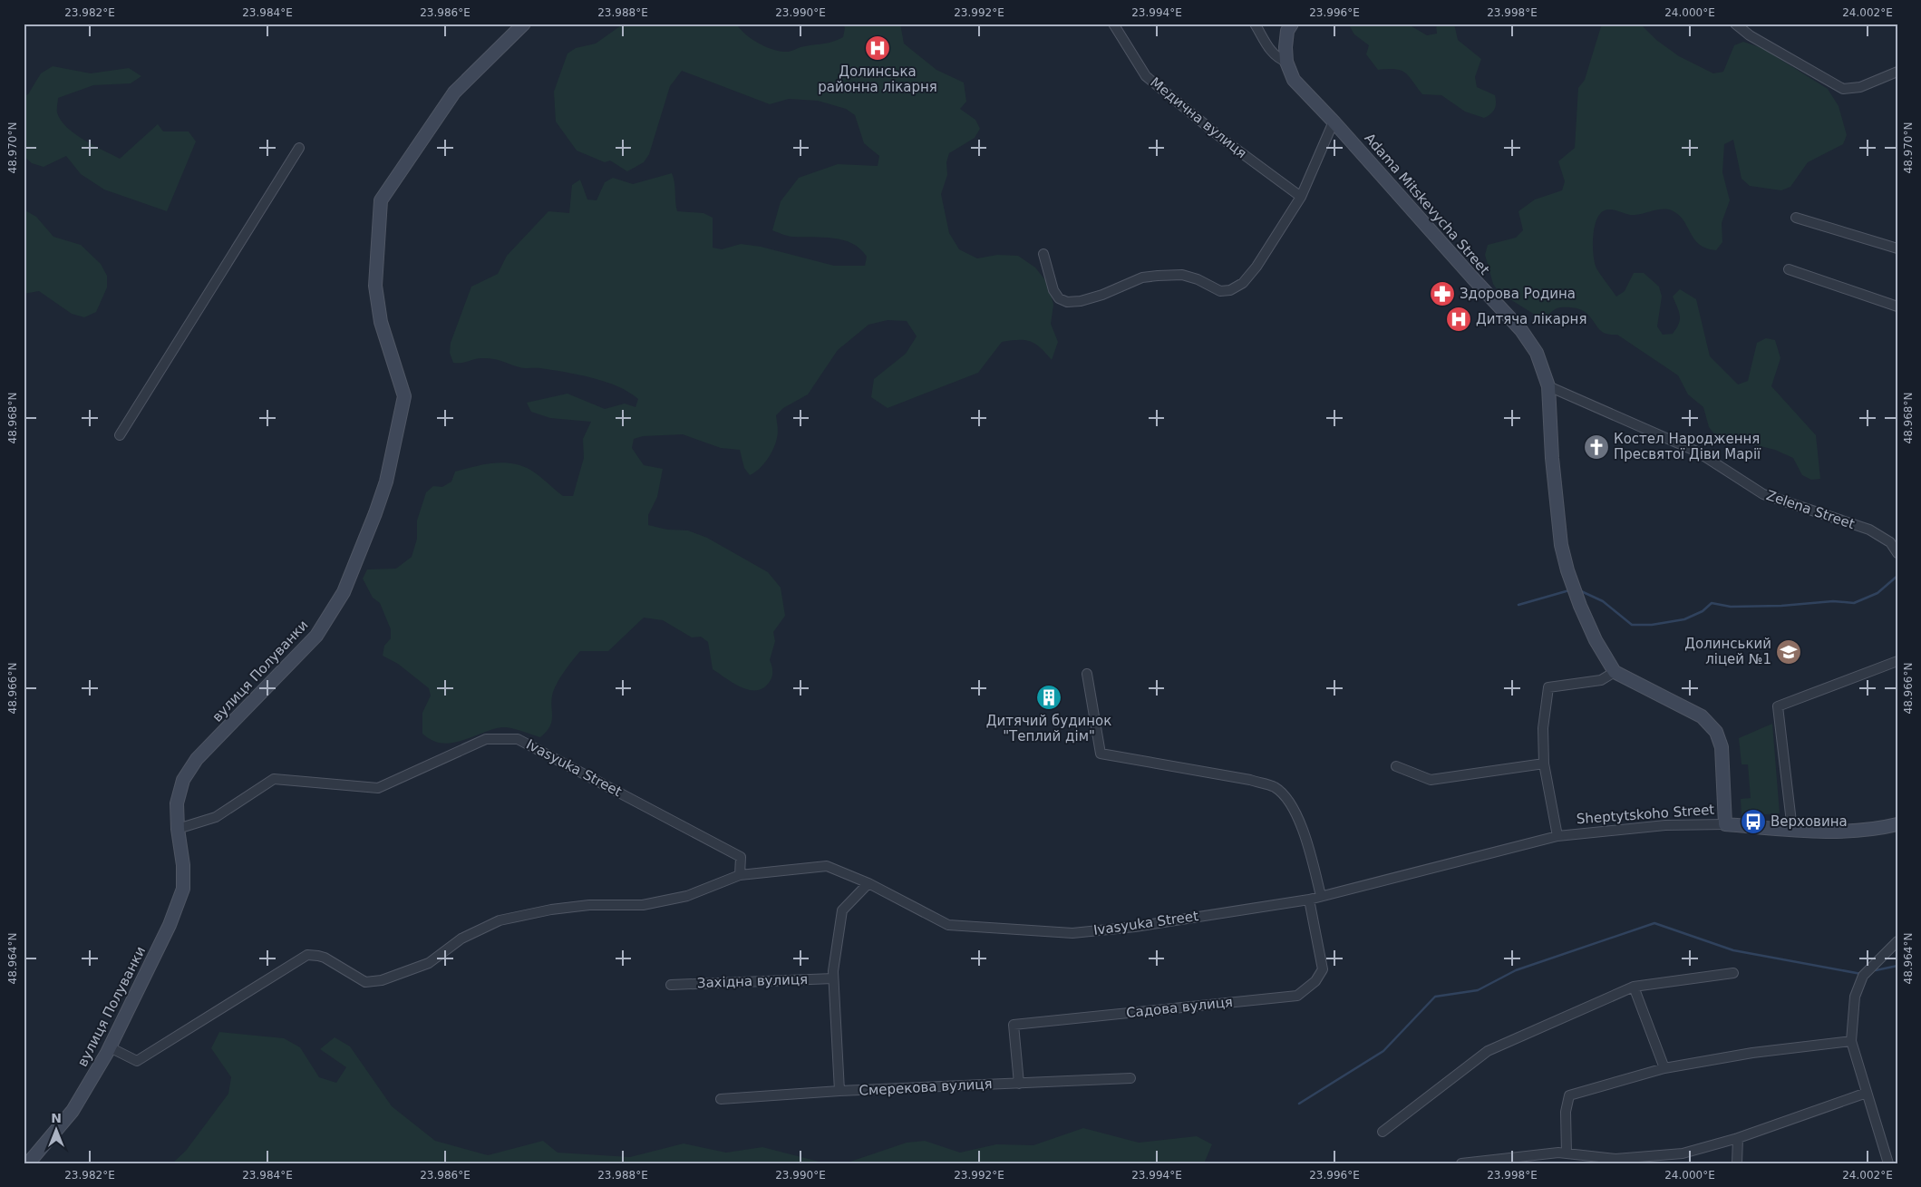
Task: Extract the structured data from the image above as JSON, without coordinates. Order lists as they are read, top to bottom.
{
  "streets": {
    "street": [
      "Медична вулиця",
      "Adama Mitskevycha Street",
      "Zelena Street",
      "вулиця Полуванки",
      "Ivasyuka Street",
      "Sheptytskoho Street",
      "Західна вулиця",
      "Садова вулиця",
      "Смерекова вулиця"
    ]
  },
  "crossings": [
    ["Adama Mitskevycha Street", "Zelena Street"],
    ["вулиця Полуванки", "Ivasyuka Street"],
    ["Ivasyuka Street", "Sheptytskoho Street"],
    ["Ivasyuka Street", "Садова вулиця"],
    ["Садова вулиця", "Смерекова вулиця"]
  ],
  "places": {
    "hospital": ["Долинська районна лікарня", "Дитяча лікарня"],
    "pharmacy": ["Здорова Родина"],
    "church": ["Костел Народження Пресвятої Діви Марії"],
    "school or university": ["Долинський ліцей №1"],
    "building": ["Дитячий будинок \"Теплий дім\""],
    "bus stop": ["Верховина"]
  },
  "north": "top",
  "coordinates": [
    "23.982°E",
    "23.984°E",
    "23.986°E",
    "23.988°E",
    "23.990°E",
    "23.992°E",
    "23.994°E",
    "23.996°E",
    "23.998°E",
    "24.000°E",
    "24.002°E",
    "48.970°N",
    "48.968°N",
    "48.966°N",
    "48.964°N"
  ]
}
